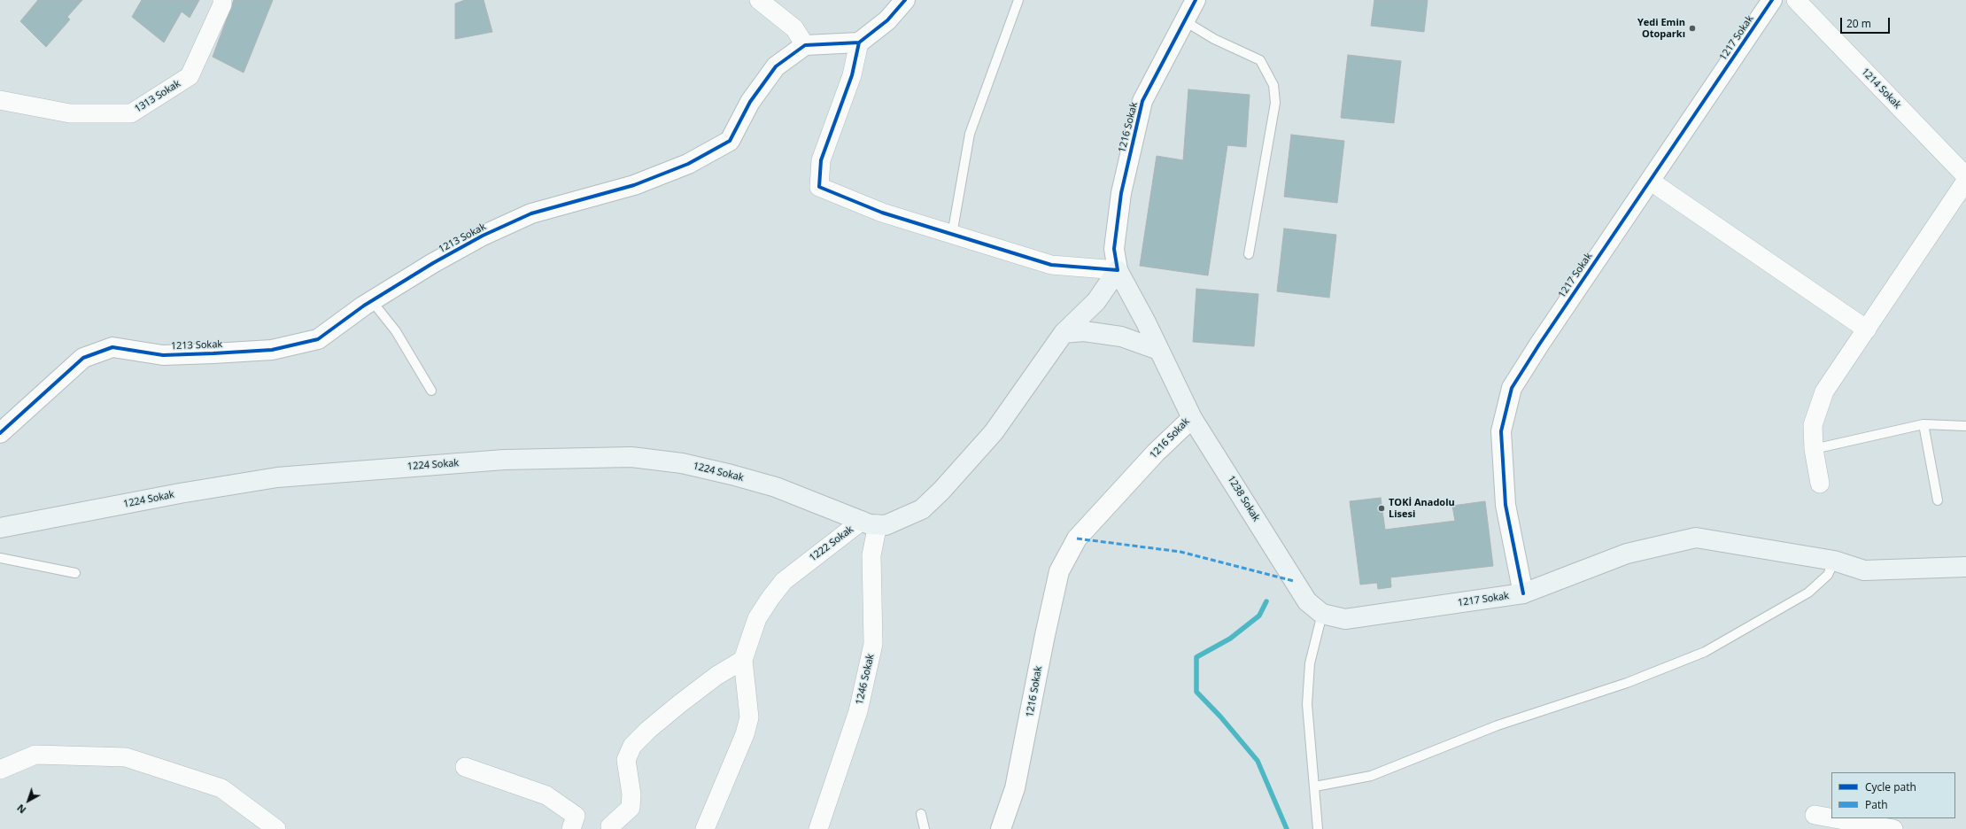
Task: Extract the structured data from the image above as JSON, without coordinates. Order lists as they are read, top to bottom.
{
  "streets": {
    "main road": [
      "1217 Sokak",
      "1216 Sokak",
      "1224 Sokak",
      "1238 Sokak",
      "1222 Sokak"
    ],
    "street": [
      "1214 Sokak",
      "1313 Sokak",
      "1213 Sokak",
      "1246 Sokak"
    ]
  },
  "crossings": [
    ["1217 Sokak", "1238 Sokak"],
    ["1216 Sokak", "1238 Sokak"],
    ["1216 Sokak", "1222 Sokak"],
    ["1224 Sokak", "1222 Sokak"],
    ["1224 Sokak", "1246 Sokak"],
    ["1222 Sokak", "1246 Sokak"]
  ],
  "places": ["Yedi Emin Otoparkı", "TOKİ Anadolu Lisesi"],
  "legend": ["Cycle path", "Path"],
  "scale_bar": "20 m",
  "north": "bottom left"
}
